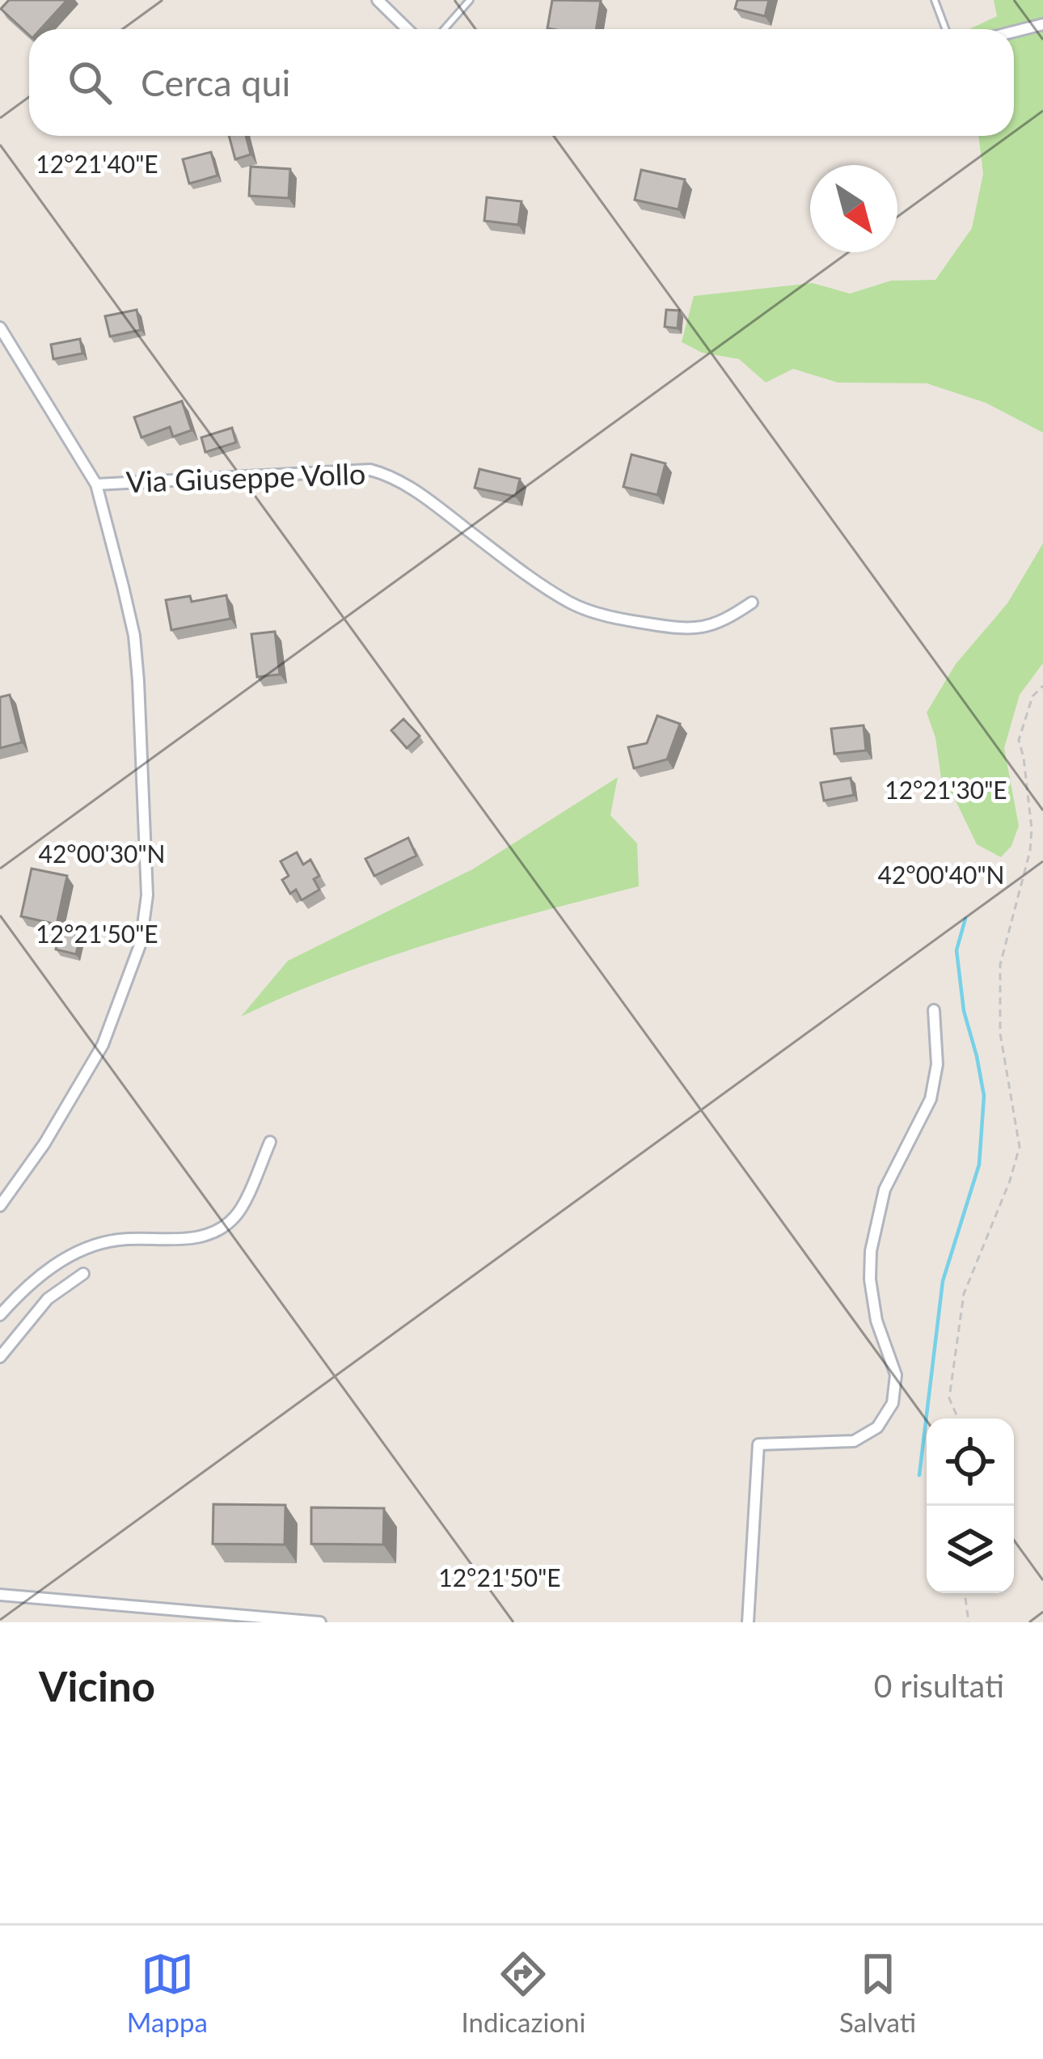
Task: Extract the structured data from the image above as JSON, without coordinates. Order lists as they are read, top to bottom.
{
  "streets": {
    "street": ["Via Giuseppe Vollo"]
  },
  "north": "bottom right",
  "page": {
    "search": "Cerca qui",
    "heading": ["Vicino", "0 risultati"],
    "nav": ["Mappa", "Indicazioni", "Salvati"]
  },
  "coordinates": [
    "12°21'40\"E",
    "12°21'30\"E",
    "42°00'30\"N",
    "42°00'40\"N",
    "12°21'50\"E"
  ]
}
